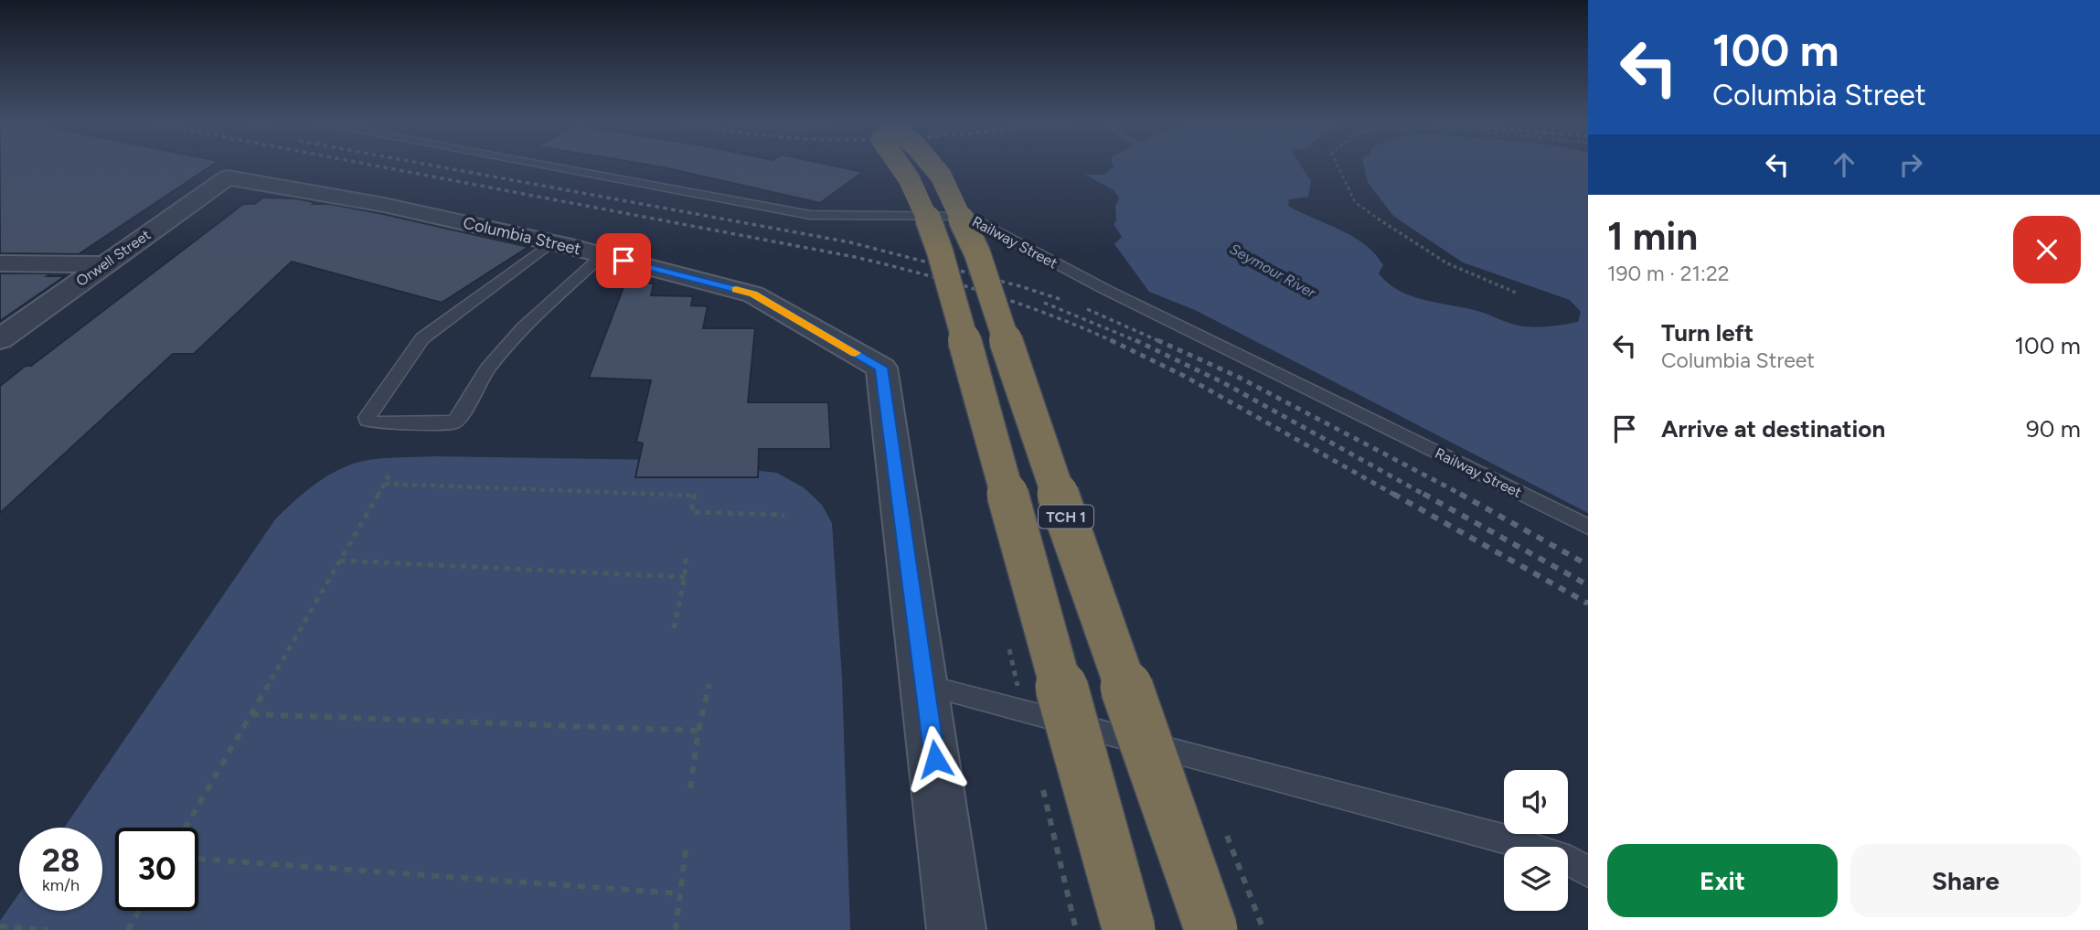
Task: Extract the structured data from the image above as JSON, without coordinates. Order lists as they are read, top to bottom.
{
  "streets": {
    "highway": ["TCH 1"],
    "street": ["Columbia Street", "Orwell Street"],
    "lane": ["Railway Street"]
  },
  "crossings": [
    ["Columbia Street", "Orwell Street"]
  ],
  "water": ["Seymour River"],
  "page": {
    "turn": ["100 m", "Columbia Street"],
    "heading": ["1 min", "190 m · 21:22"],
    "list": [
      {
        "name": "Turn left",
        "note": "Columbia Street",
        "value": "100 m"
      },
      {
        "name": "Arrive at destination",
        "value": "90 m"
      }
    ],
    "speed": "28 km/h",
    "limit": "30",
    "buttons": ["Exit", "Share"]
  }
}
